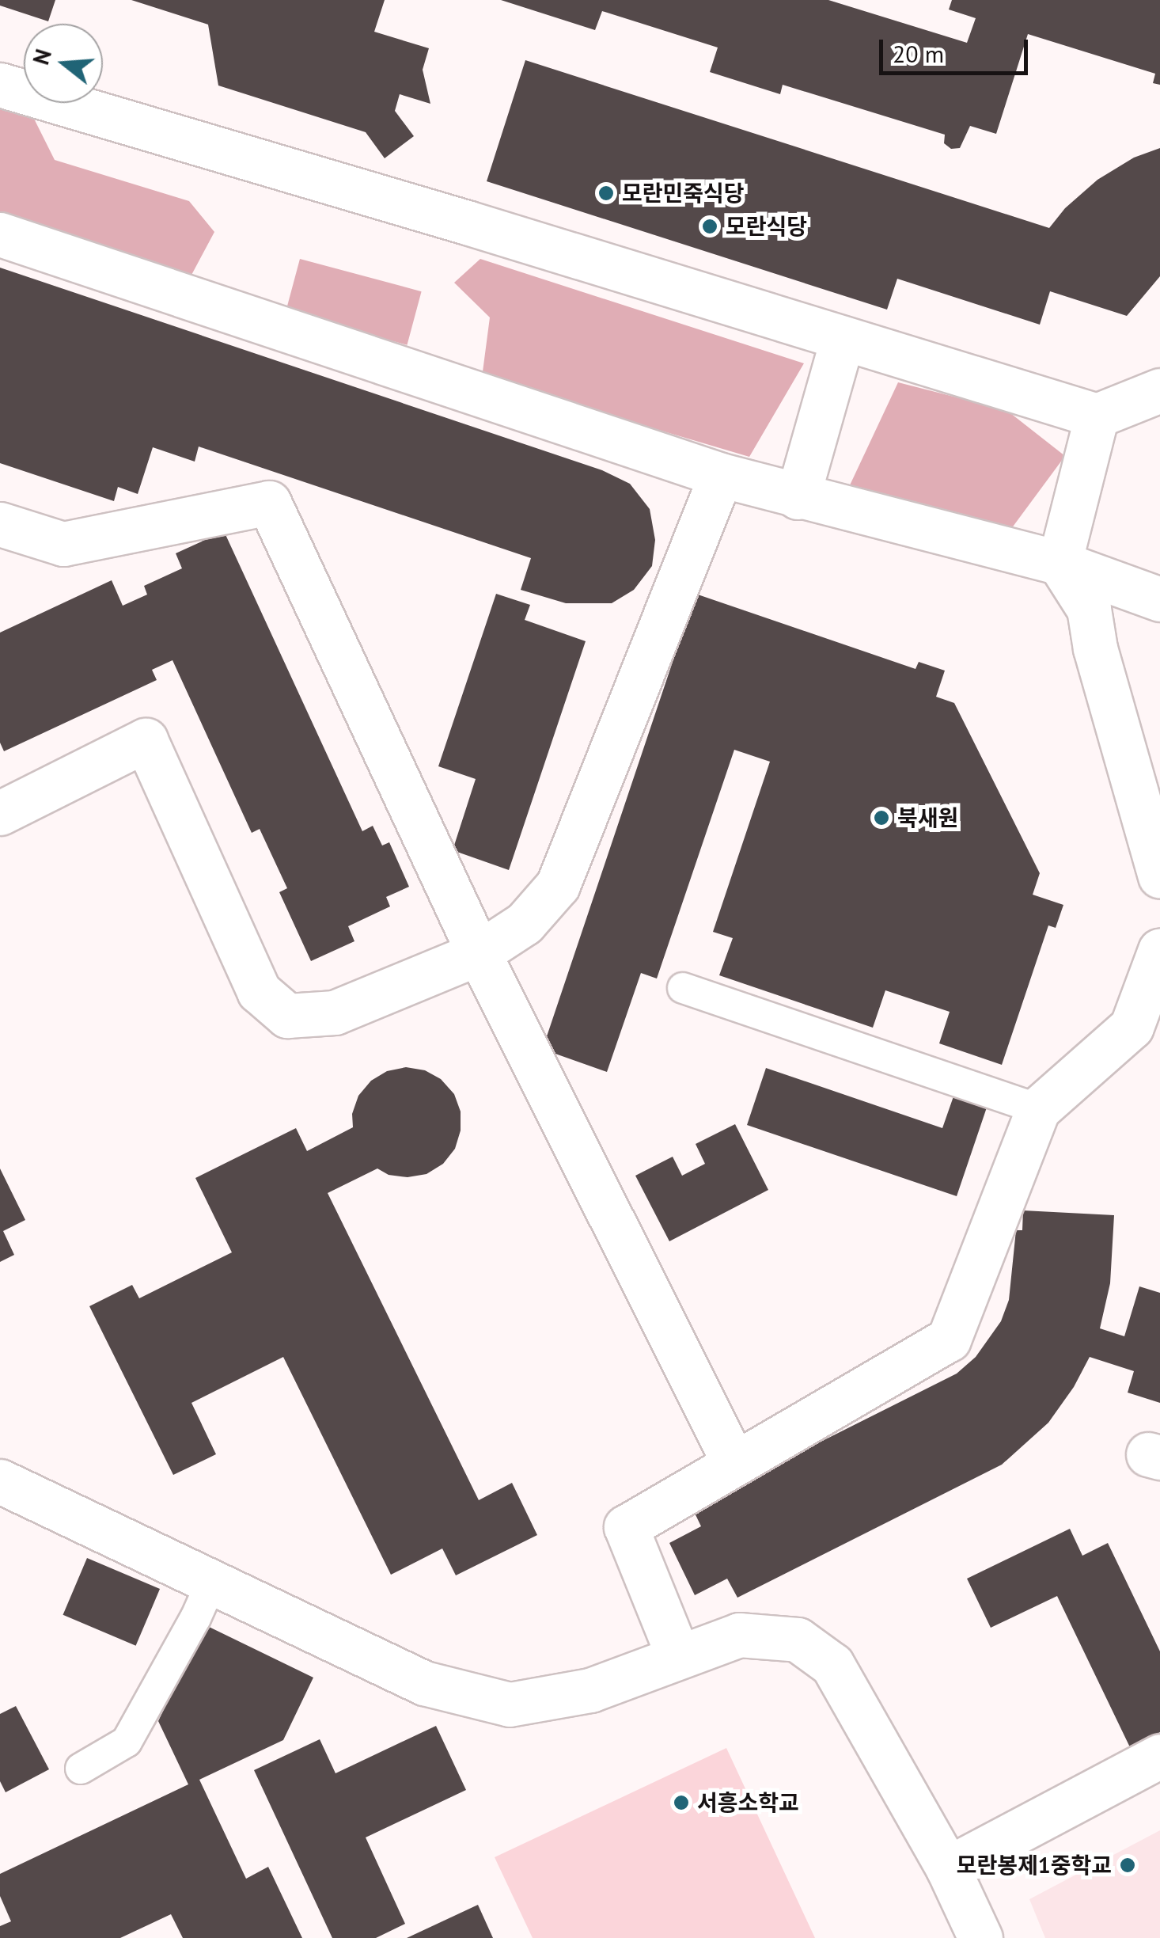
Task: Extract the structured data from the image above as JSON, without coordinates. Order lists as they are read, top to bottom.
{
  "places": [
    "모란민죽식당",
    "모란식당",
    "북새원",
    "서흥소학교",
    "모란봉제1중학교"
  ],
  "scale_bar": "20 m",
  "north": "left"
}
